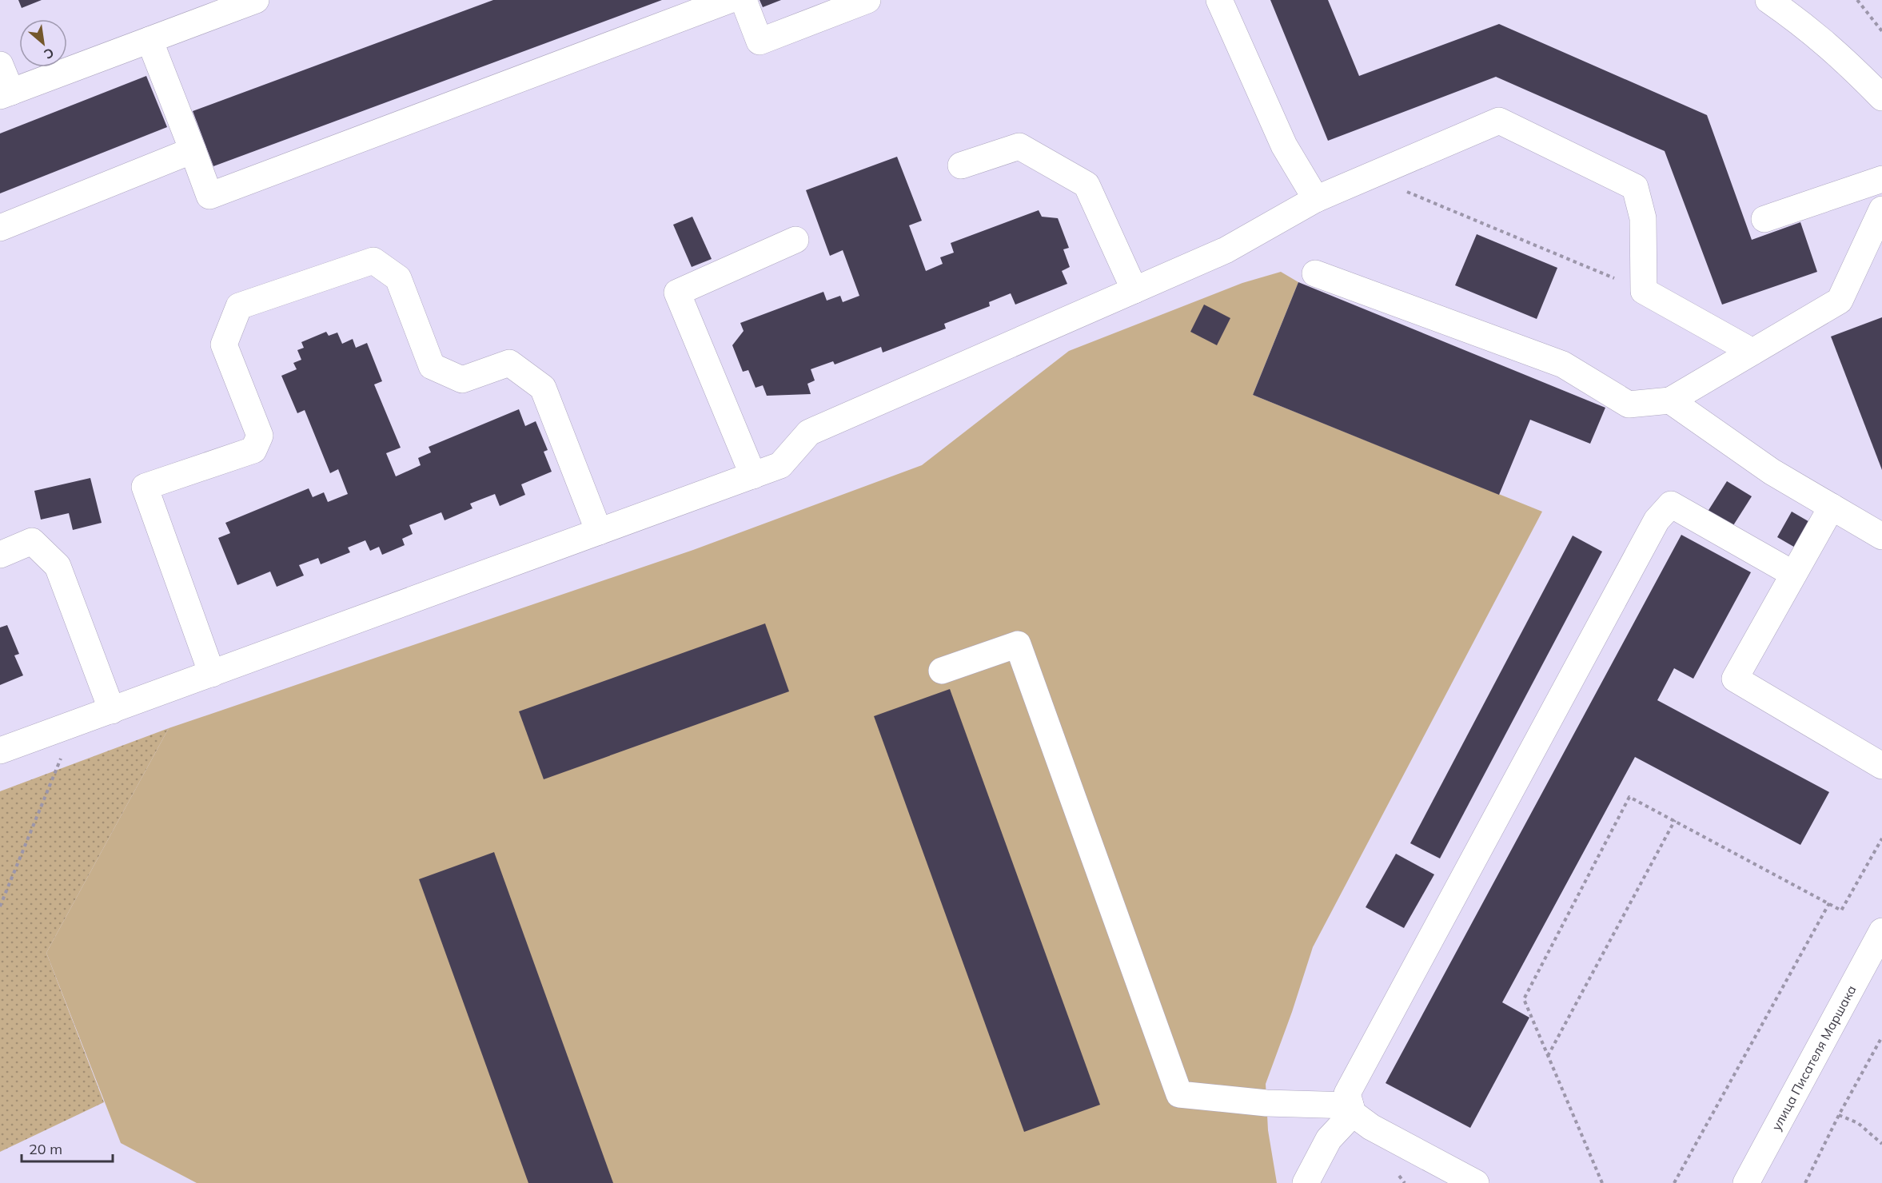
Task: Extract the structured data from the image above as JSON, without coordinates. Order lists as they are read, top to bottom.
{
  "streets": {
    "street": ["улица Писателя Маршака"]
  },
  "scale_bar": "20 m",
  "north": "bottom right"
}
